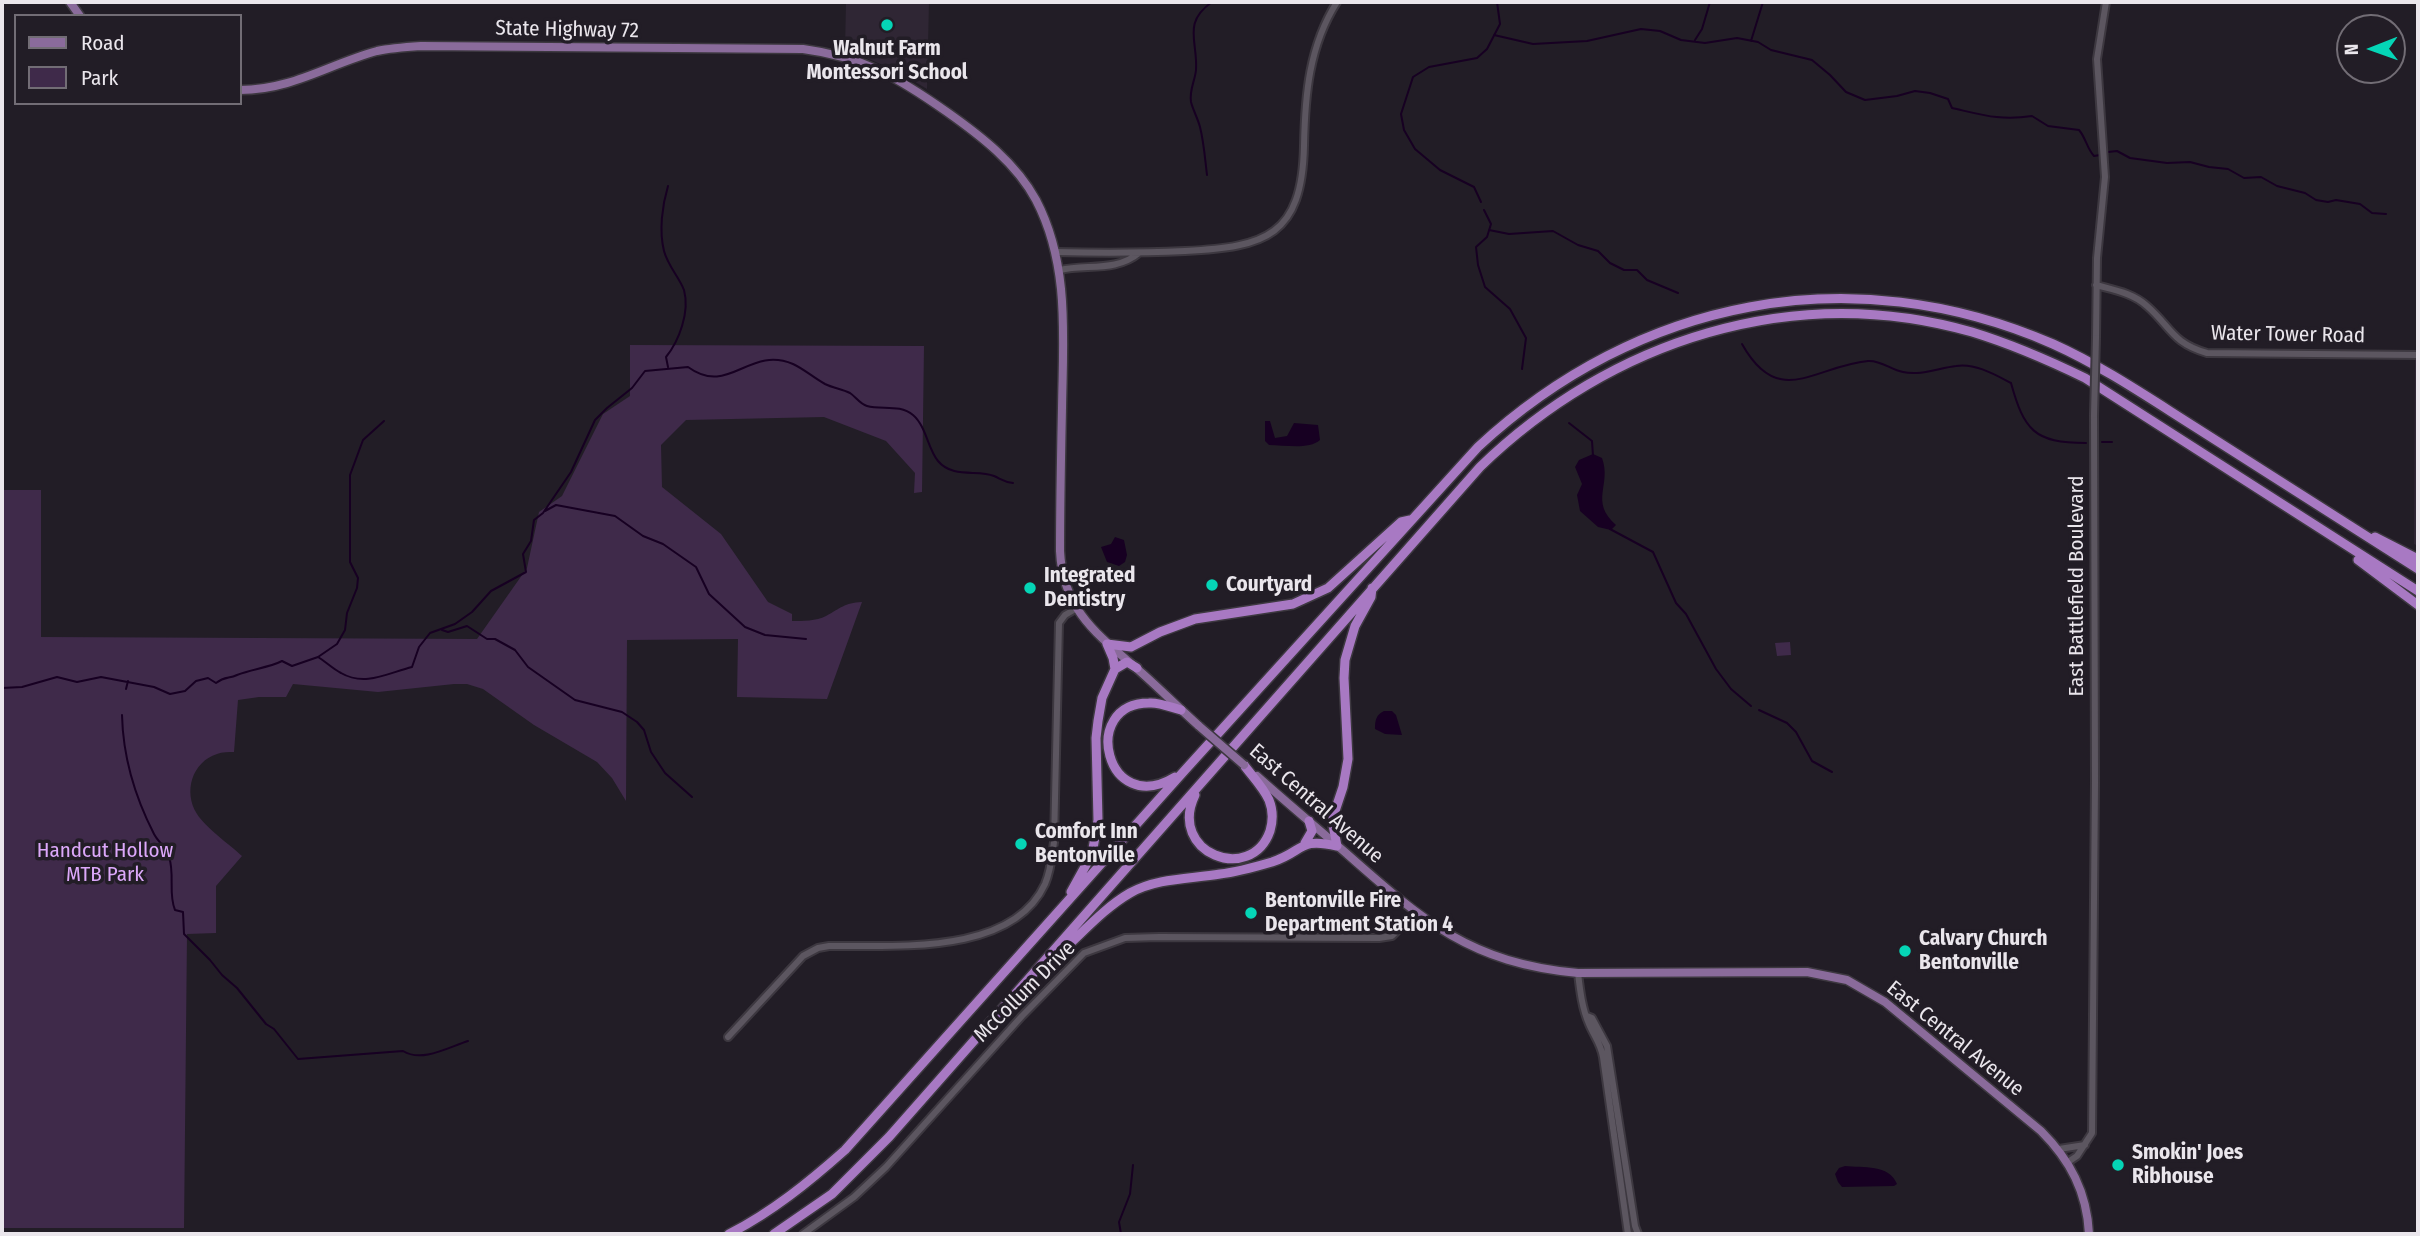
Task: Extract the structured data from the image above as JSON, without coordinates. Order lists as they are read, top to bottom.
{
  "streets": {
    "main road": ["State Highway 72", "East Central Avenue"],
    "street": ["Water Tower Road", "East Battlefield Boulevard", "McCollum Drive"]
  },
  "crossings": [
    ["State Highway 72", "East Central Avenue"],
    ["Water Tower Road", "East Battlefield Boulevard"],
    ["East Central Avenue", "McCollum Drive"]
  ],
  "parks": ["Handcut Hollow MTB Park"],
  "places": [
    "Walnut Farm Montessori School",
    "Courtyard",
    "Integrated Dentistry",
    "Comfort Inn Bentonville",
    "Bentonville Fire Department Station 4",
    "Calvary Church Bentonville",
    "Smokin' Joes Ribhouse"
  ],
  "legend": ["Road", "Park"],
  "north": "left"
}
